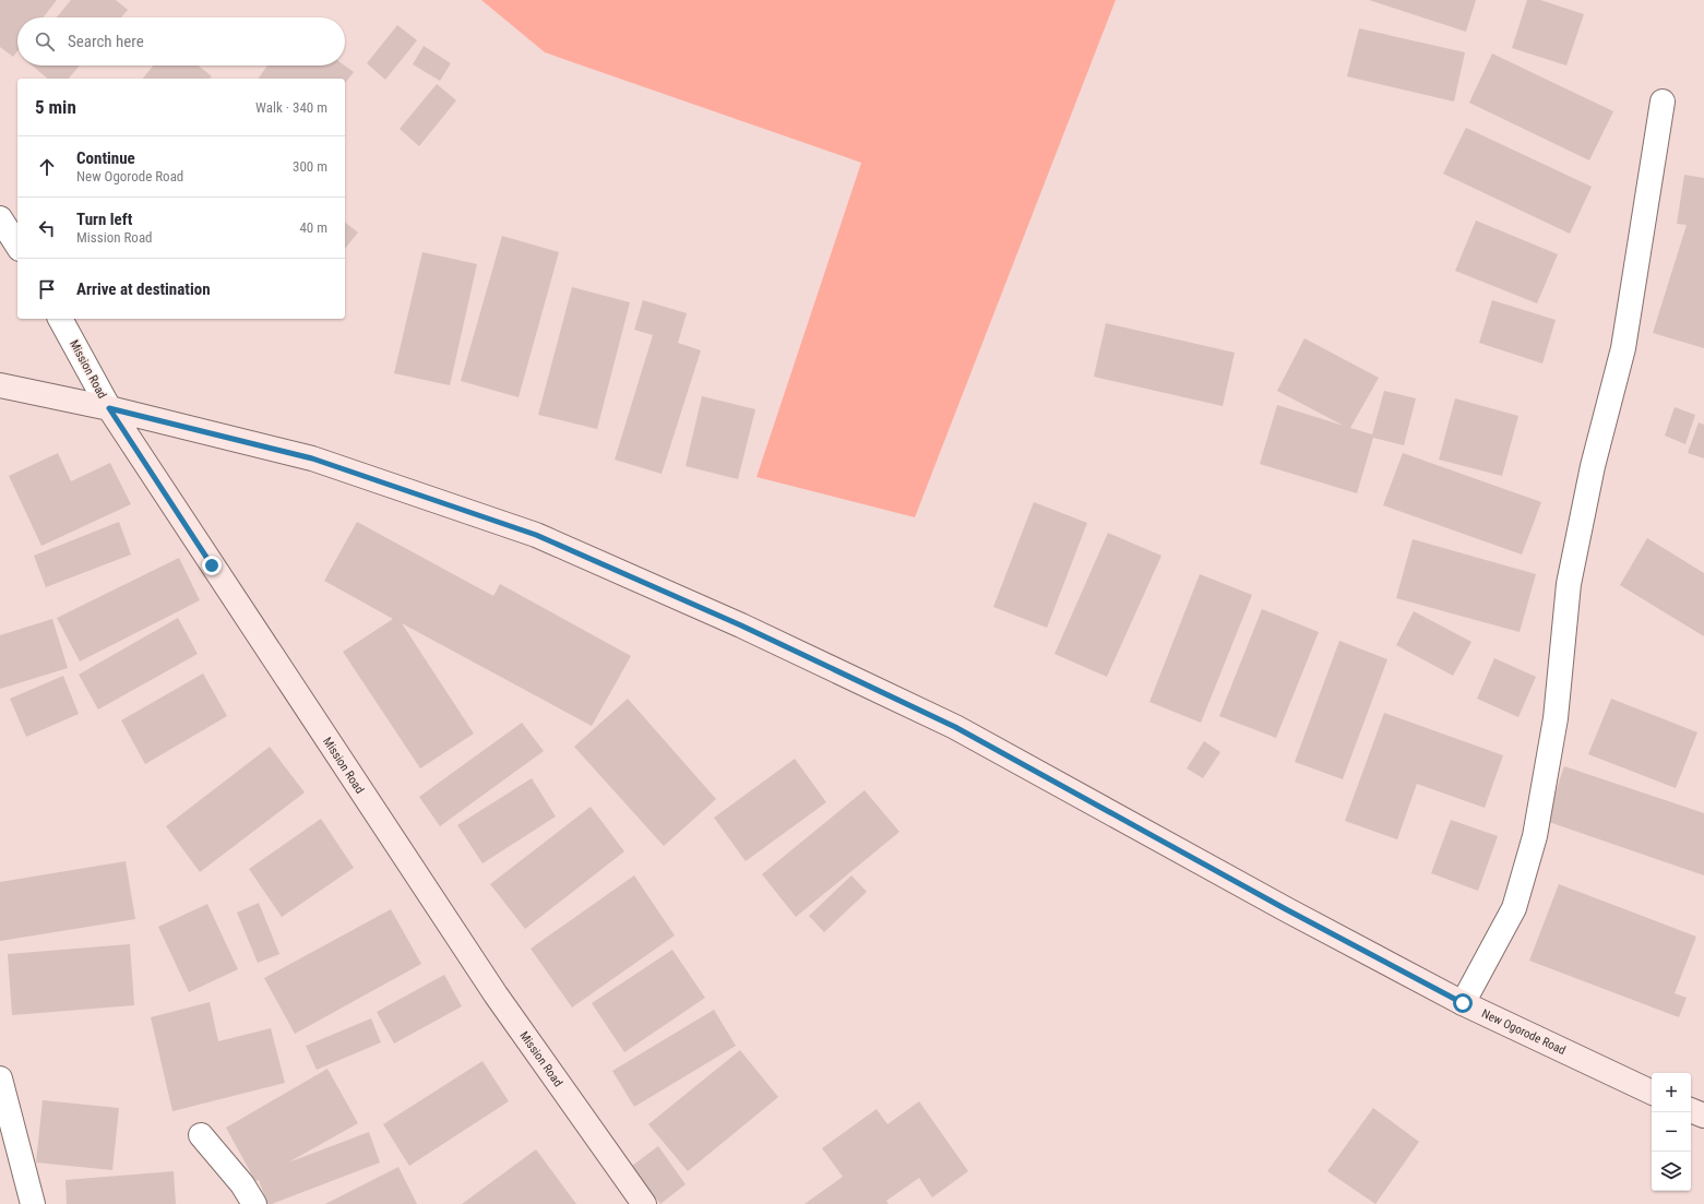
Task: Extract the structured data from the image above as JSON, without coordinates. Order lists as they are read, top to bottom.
{
  "streets": {
    "street": ["Mission Road", "New Ogorode Road"]
  },
  "crossings": [
    ["Mission Road", "New Ogorode Road"]
  ],
  "page": {
    "search": "Search here",
    "heading": ["5 min", "Walk · 340 m"],
    "list": [
      ["Continue", "New Ogorode Road", "300 m"],
      ["Turn left", "Mission Road", "40 m"],
      "Arrive at destination"
    ],
    "map_buttons": ["+", "−"]
  }
}
